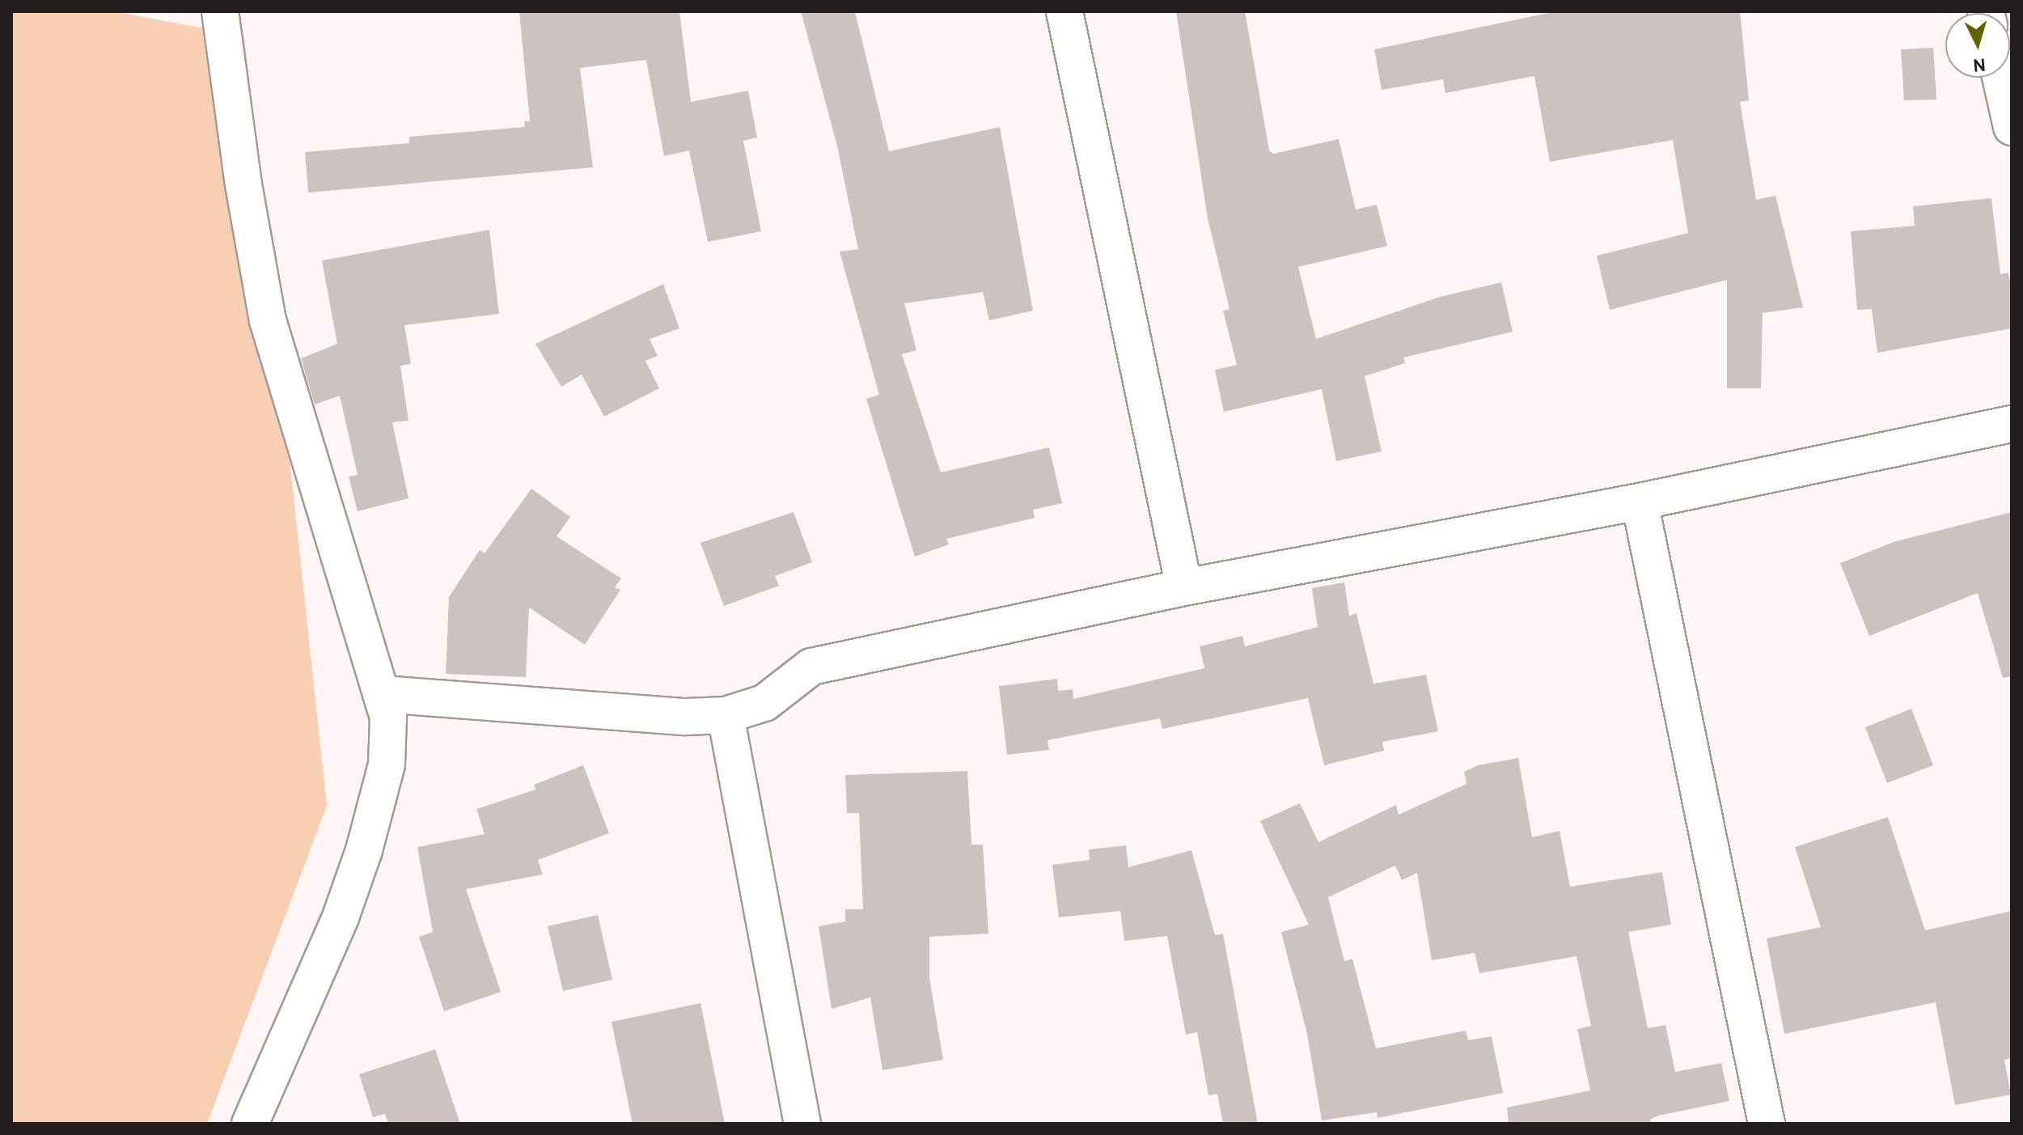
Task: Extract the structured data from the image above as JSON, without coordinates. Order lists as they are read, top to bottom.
{
  "north": "bottom"
}
